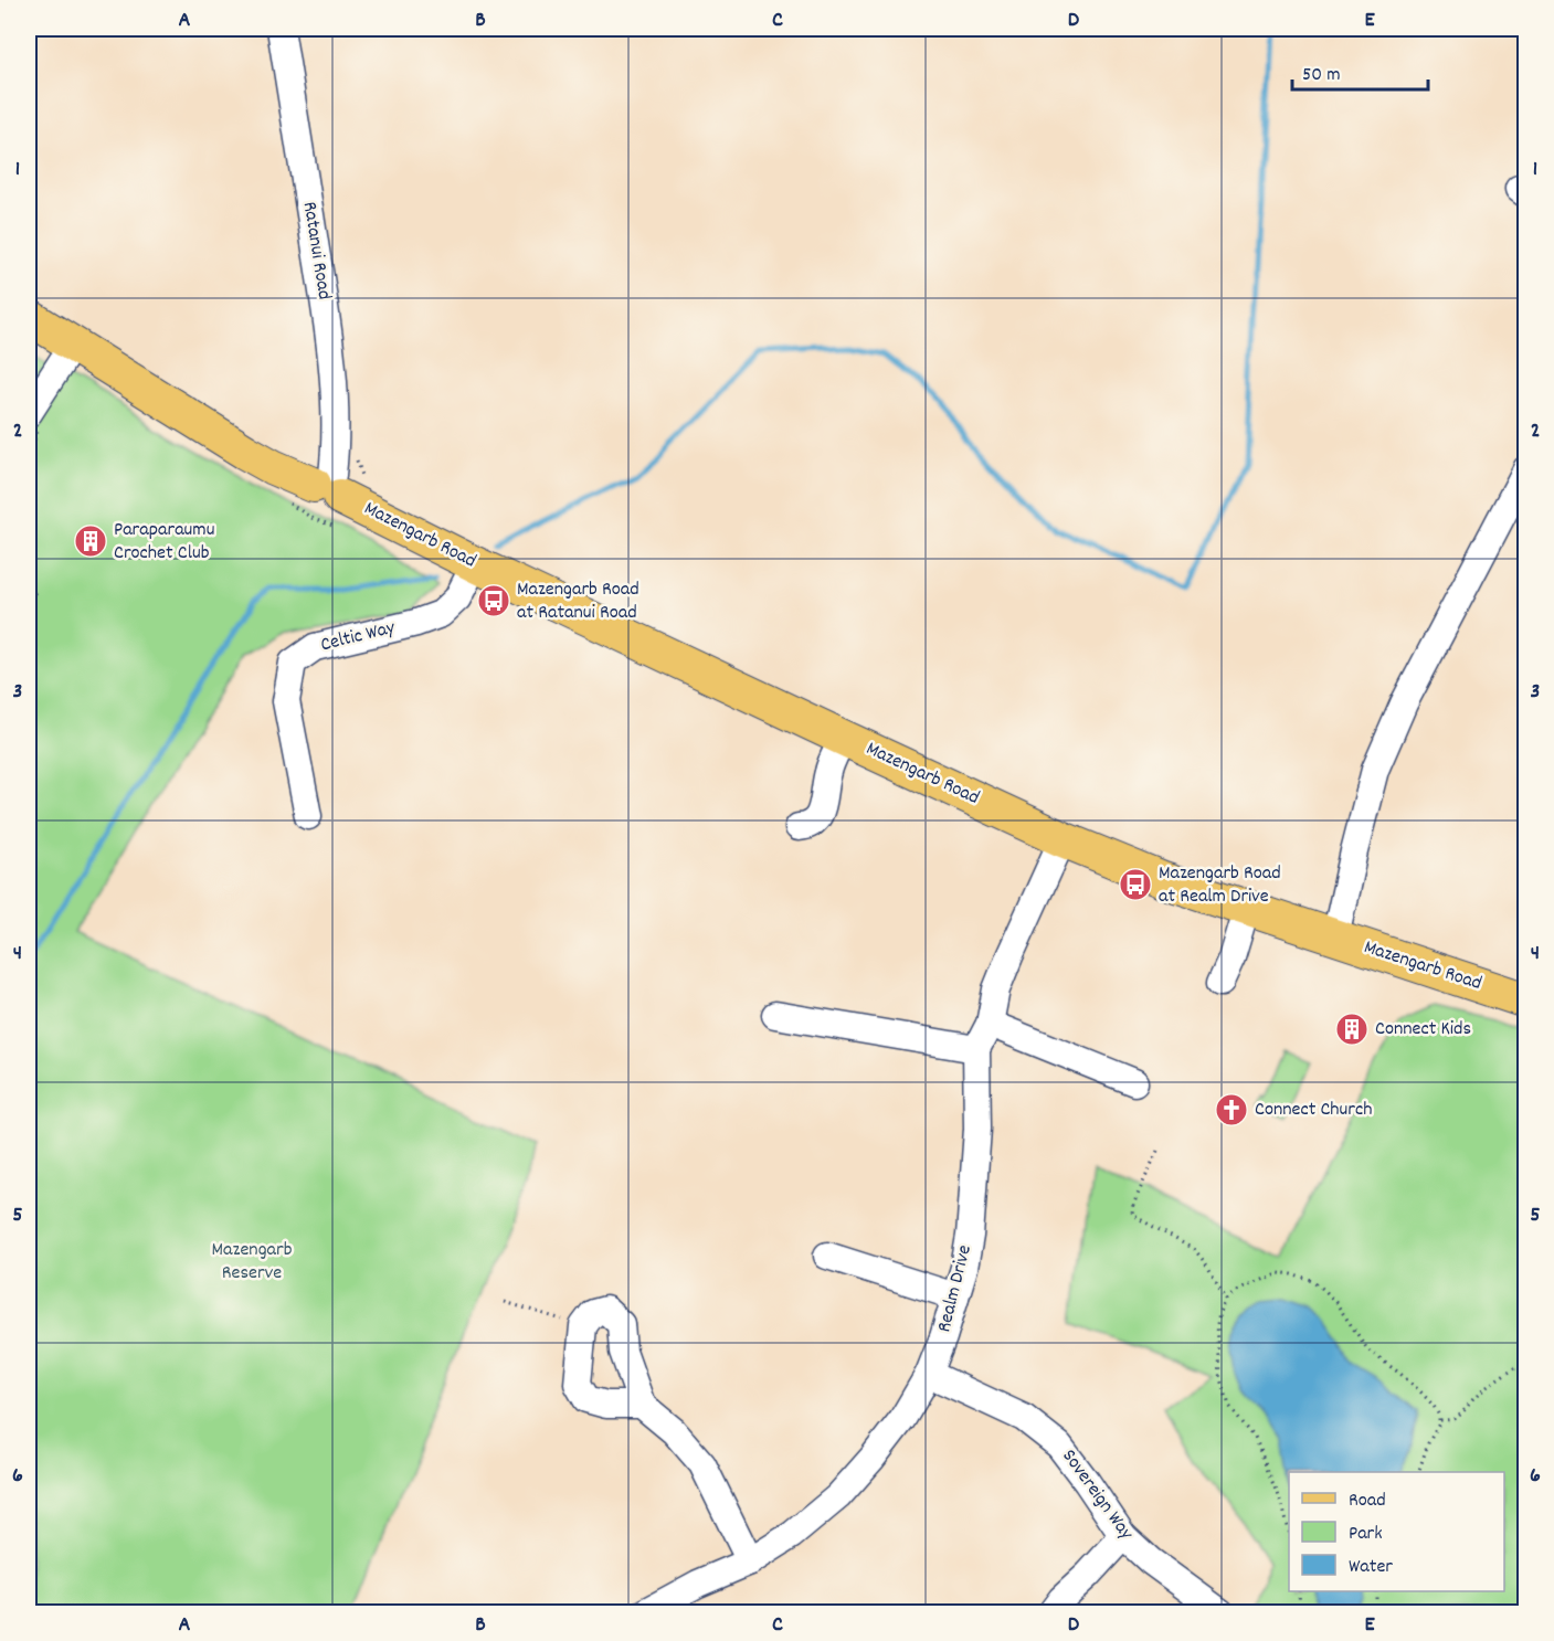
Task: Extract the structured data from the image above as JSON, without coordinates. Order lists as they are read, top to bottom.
{
  "streets": {
    "main road": ["Mazengarb Road"],
    "street": [
      "Ratanui Road",
      "Celtic Way",
      "Realm Drive",
      "Sovereign Way"
    ]
  },
  "crossings": [
    ["Ratanui Road", "Mazengarb Road"],
    ["Mazengarb Road", "Celtic Way"],
    ["Mazengarb Road", "Realm Drive"],
    ["Realm Drive", "Sovereign Way"]
  ],
  "parks": ["Mazengarb Reserve"],
  "places": {
    "building": ["Paraparaumu Crochet Club", "Connect Kids"],
    "bus stop": ["Mazengarb Road at Ratanui Road", "Mazengarb Road at Realm Drive"],
    "church": ["Connect Church"]
  },
  "legend": ["Road", "Park", "Water"],
  "scale_bar": "50 m",
  "grid": {
    "columns": [
      "A",
      "B",
      "C",
      "D",
      "E"
    ],
    "rows": [
      "1",
      "2",
      "3",
      "4",
      "5",
      "6"
    ]
  }
}
